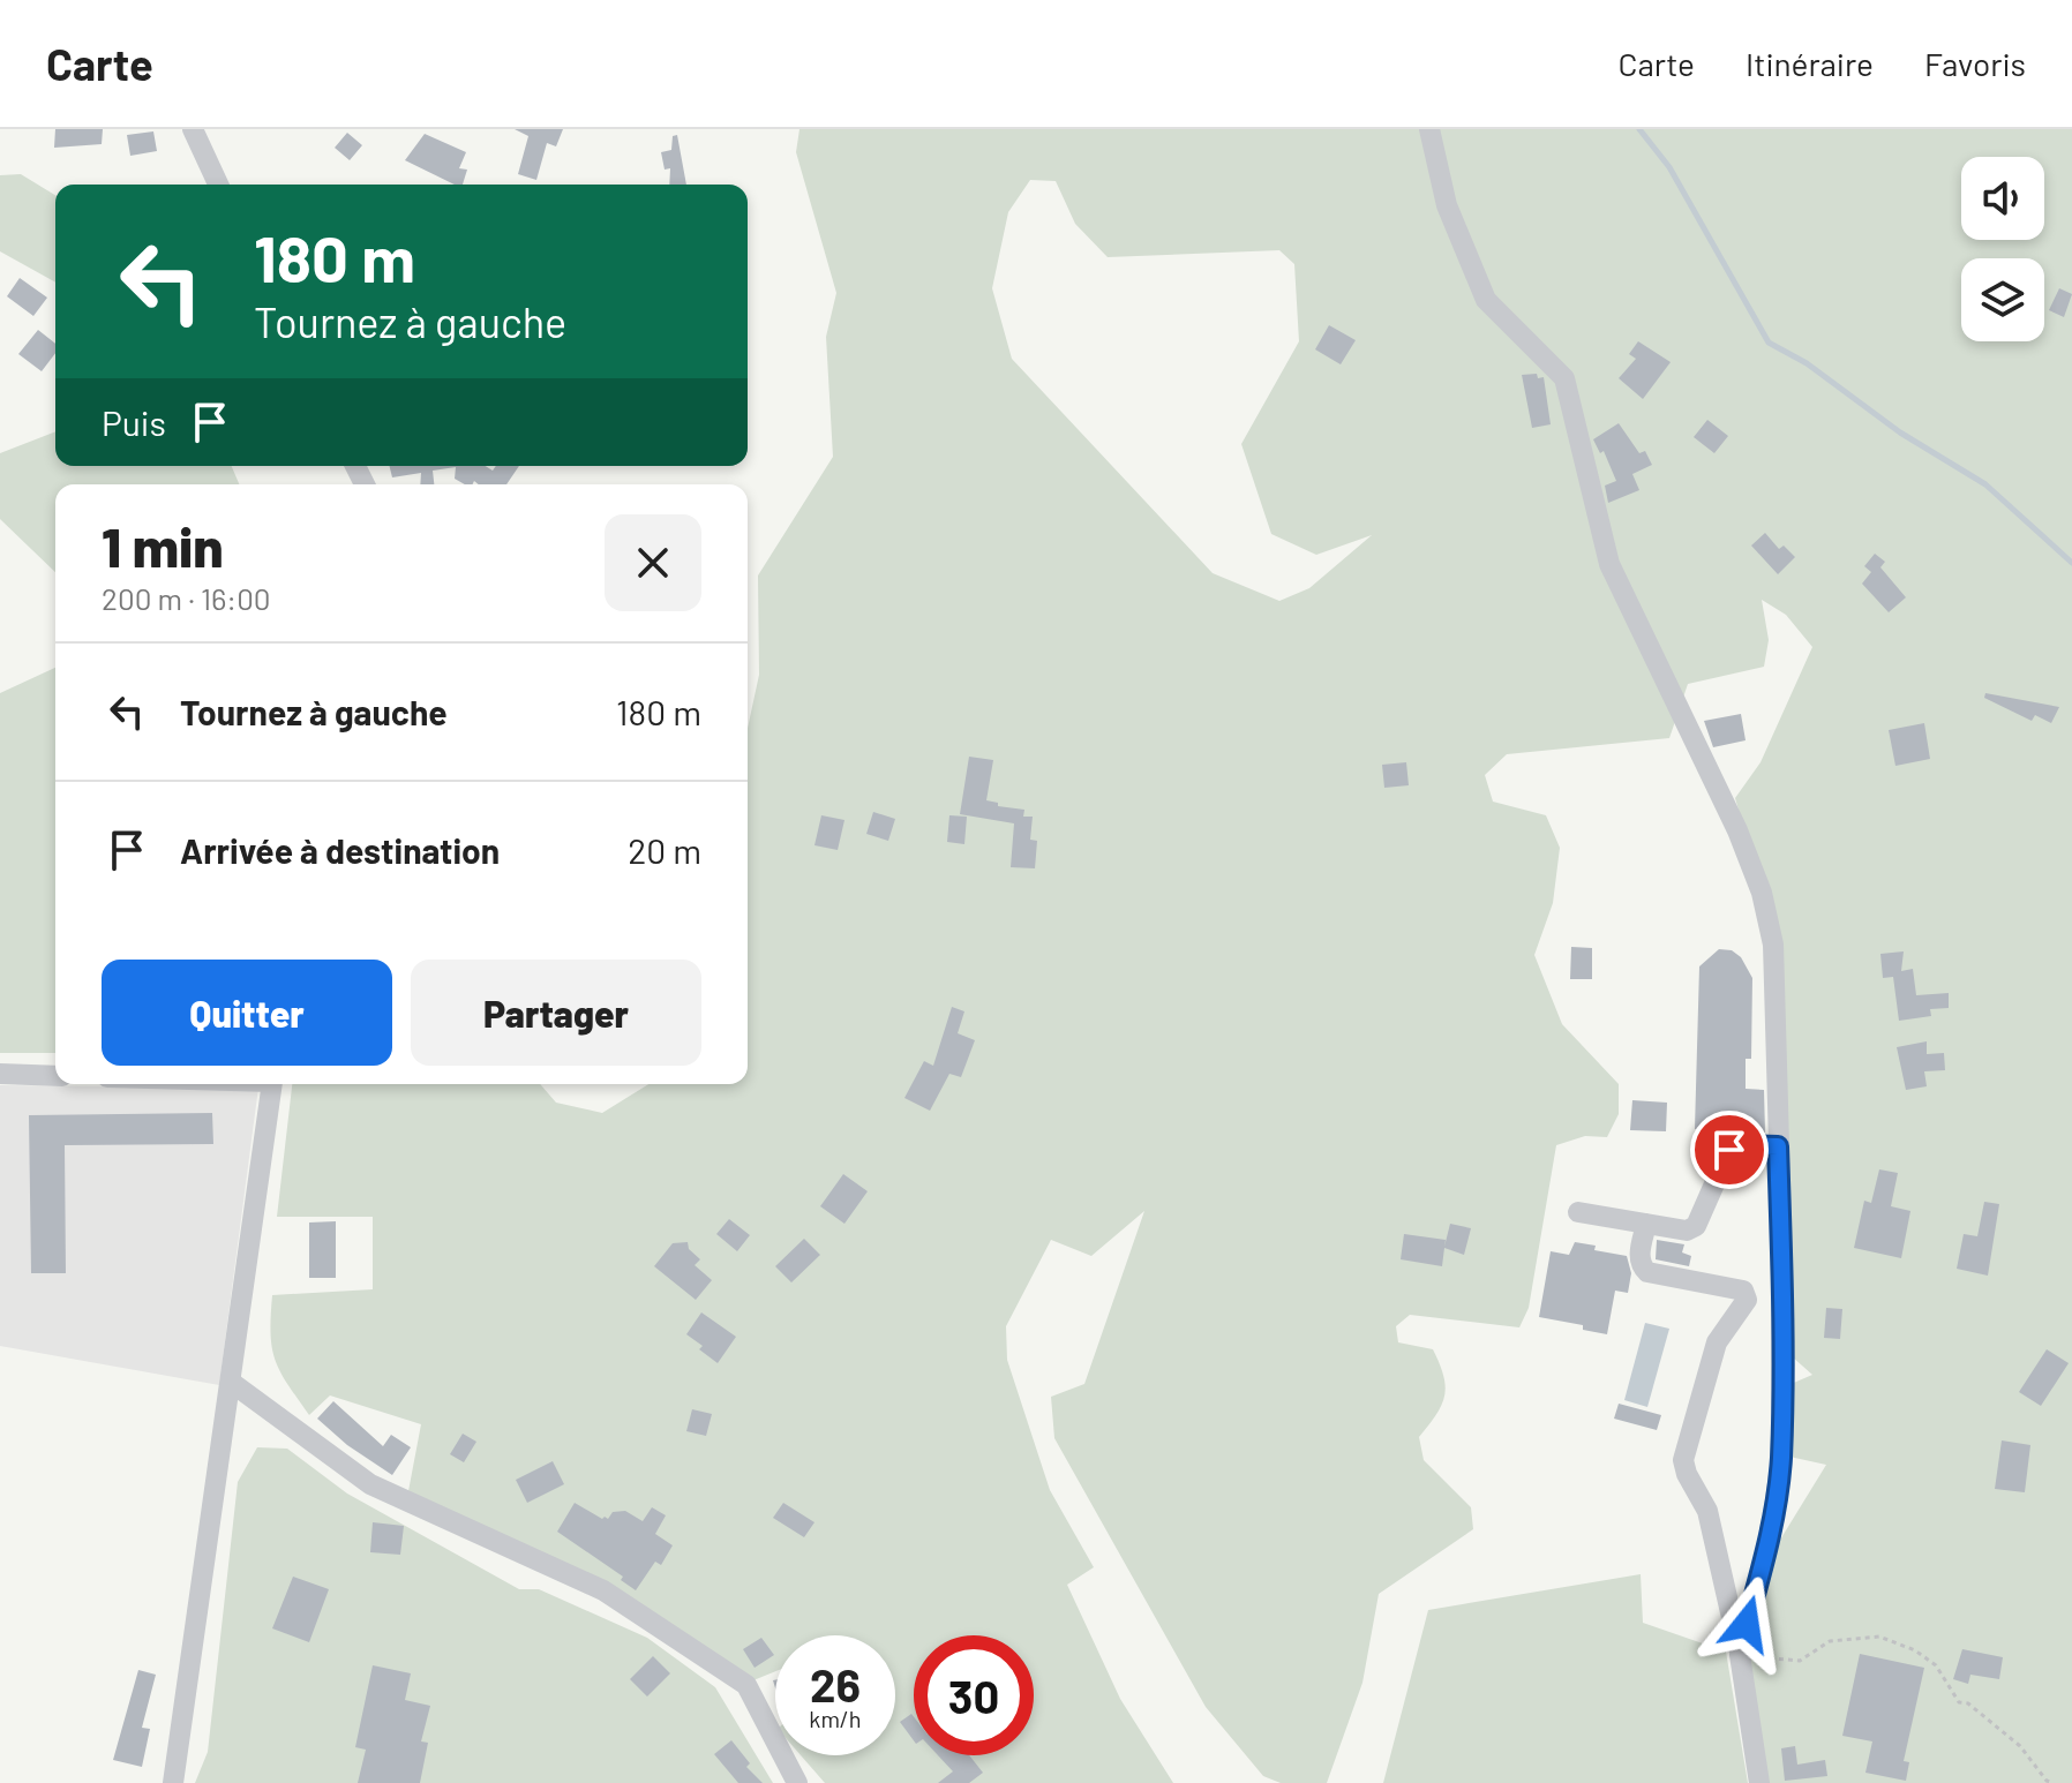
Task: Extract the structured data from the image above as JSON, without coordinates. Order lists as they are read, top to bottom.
{
  "page": {
    "header": "Carte",
    "nav": ["Carte", "Itinéraire", "Favoris"],
    "turn": ["180 m", "Tournez à gauche"],
    "then": "Puis",
    "heading": ["1 min", "200 m · 16:00"],
    "list": [
      {
        "name": "Tournez à gauche",
        "value": "180 m"
      },
      {
        "name": "Arrivée à destination",
        "value": "20 m"
      }
    ],
    "buttons": ["Quitter", "Partager"],
    "speed": "26 km/h",
    "limit": "30"
  }
}
